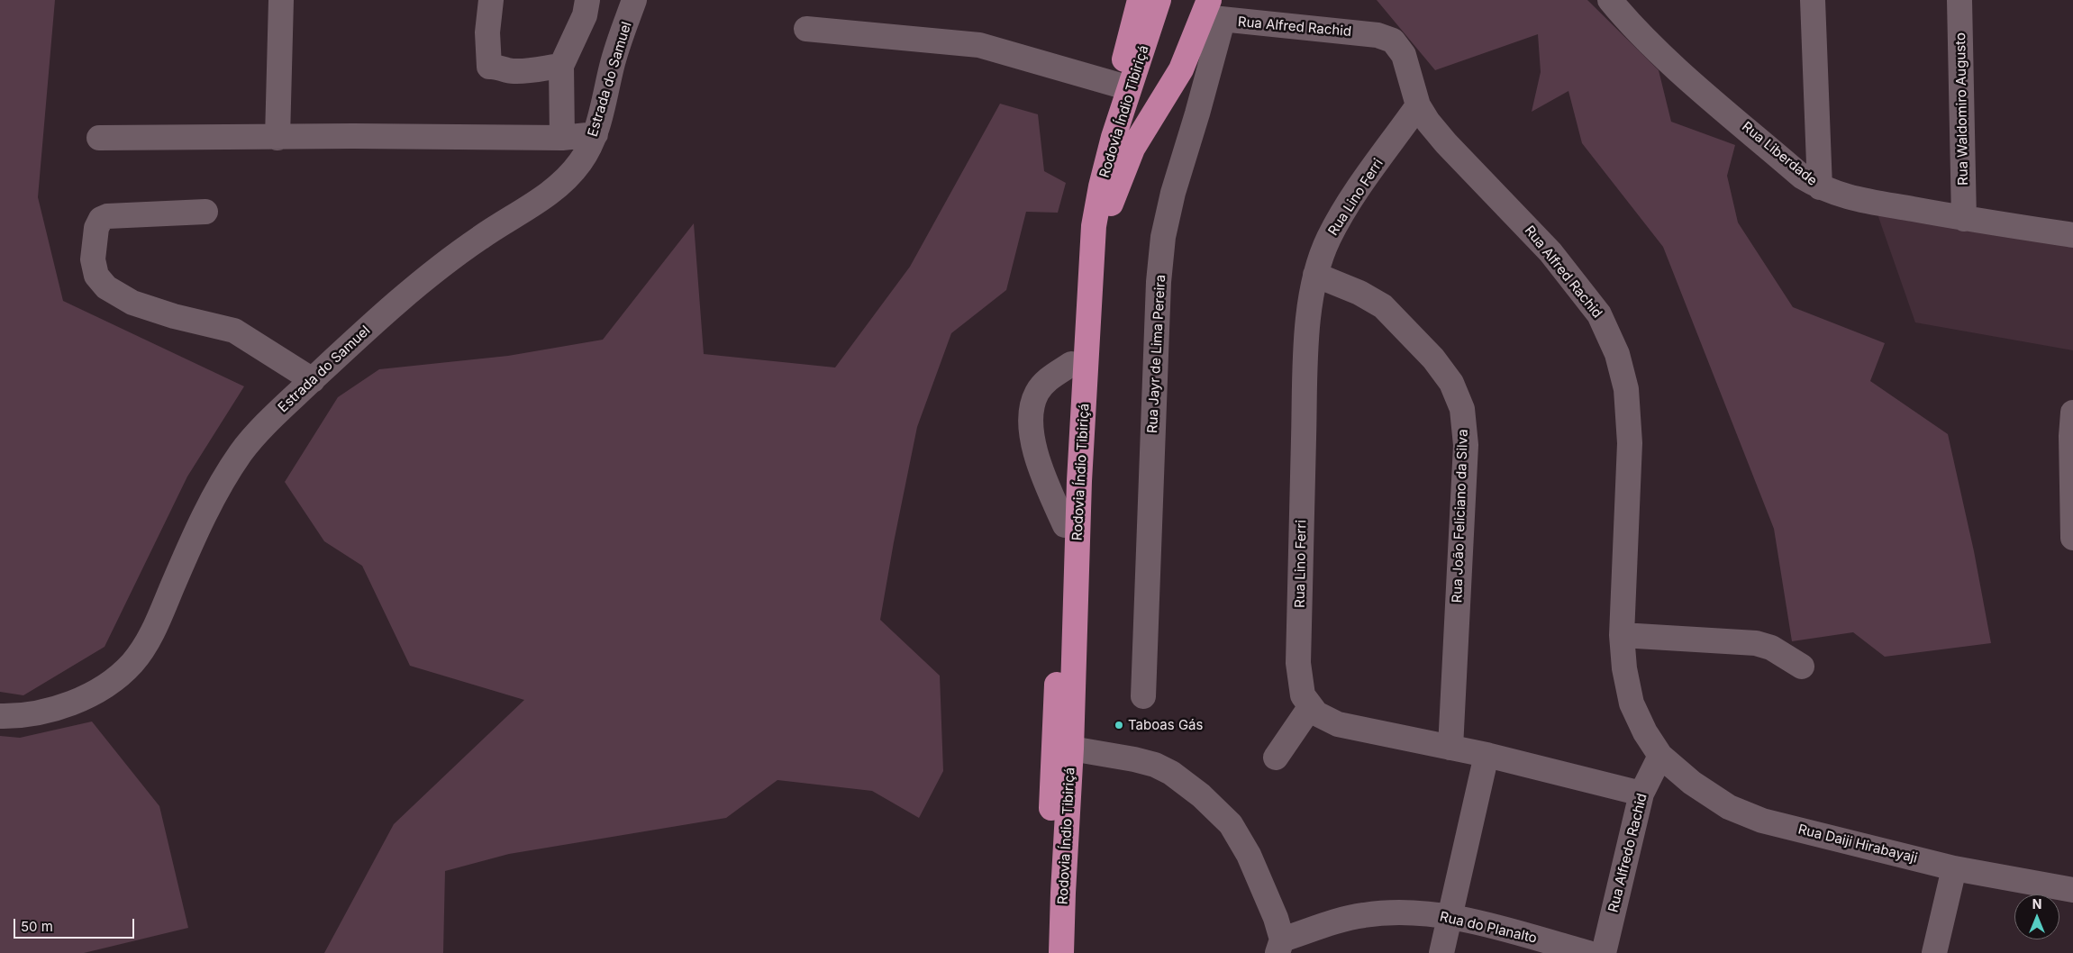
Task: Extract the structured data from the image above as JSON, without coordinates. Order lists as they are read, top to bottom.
{
  "streets": {
    "highway": ["Rodovia Índio Tibiriçá"],
    "street": [
      "Rua Alfred Rachid",
      "Estrada do Samuel",
      "Rua Waldomiro Augusto",
      "Rua Liberdade",
      "Rua Lino Ferri",
      "Rua Jayr de Lima Pereira",
      "Rua João Feliciano da Silva",
      "Rua Daiji Hirabayaji",
      "Rua Alfredo Rachid",
      "Rua do Planalto"
    ]
  },
  "crossings": [
    ["Rua Alfred Rachid", "Rua Lino Ferri"],
    ["Rua Alfred Rachid", "Rua Jayr de Lima Pereira"],
    ["Rua Alfred Rachid", "Rua Daiji Hirabayaji"],
    ["Rua Alfred Rachid", "Rua Alfredo Rachid"],
    ["Rua Waldomiro Augusto", "Rua Liberdade"],
    ["Rua Lino Ferri", "Rua João Feliciano da Silva"],
    ["Rua Lino Ferri", "Rua Alfredo Rachid"],
    ["Rua Daiji Hirabayaji", "Rua Alfredo Rachid"]
  ],
  "places": ["Taboas Gás"],
  "scale_bar": "50 m",
  "north": "top"
}
